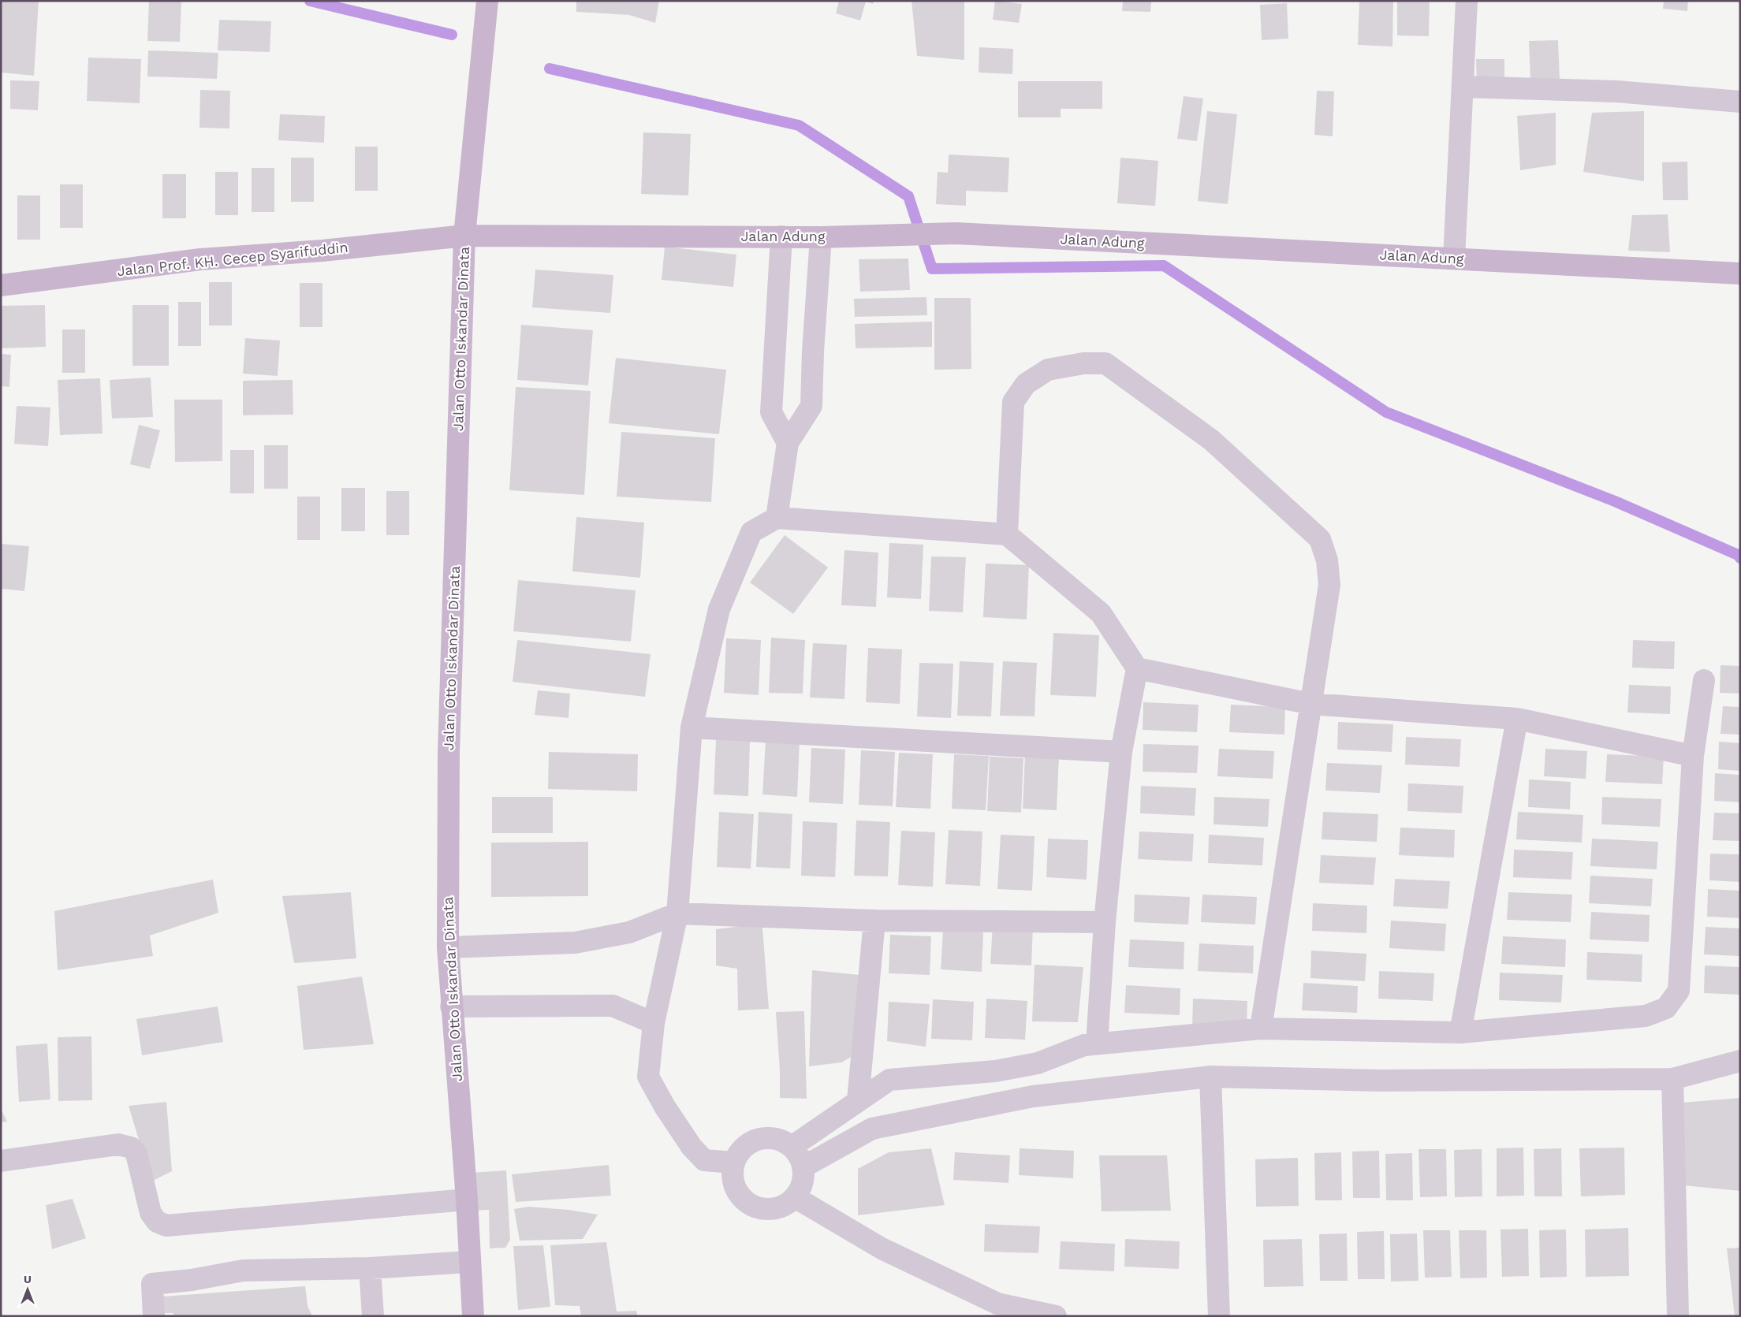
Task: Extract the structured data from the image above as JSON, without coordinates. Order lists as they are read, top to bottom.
{
  "streets": {
    "main road": ["Jalan Adung", "Jalan Prof. KH. Cecep Syarifuddin", "Jalan Otto Iskandar Dinata"]
  },
  "crossings": [
    ["Jalan Adung", "Jalan Prof. KH. Cecep Syarifuddin"],
    ["Jalan Adung", "Jalan Otto Iskandar Dinata"],
    ["Jalan Prof. KH. Cecep Syarifuddin", "Jalan Otto Iskandar Dinata"]
  ],
  "north": "top"
}
